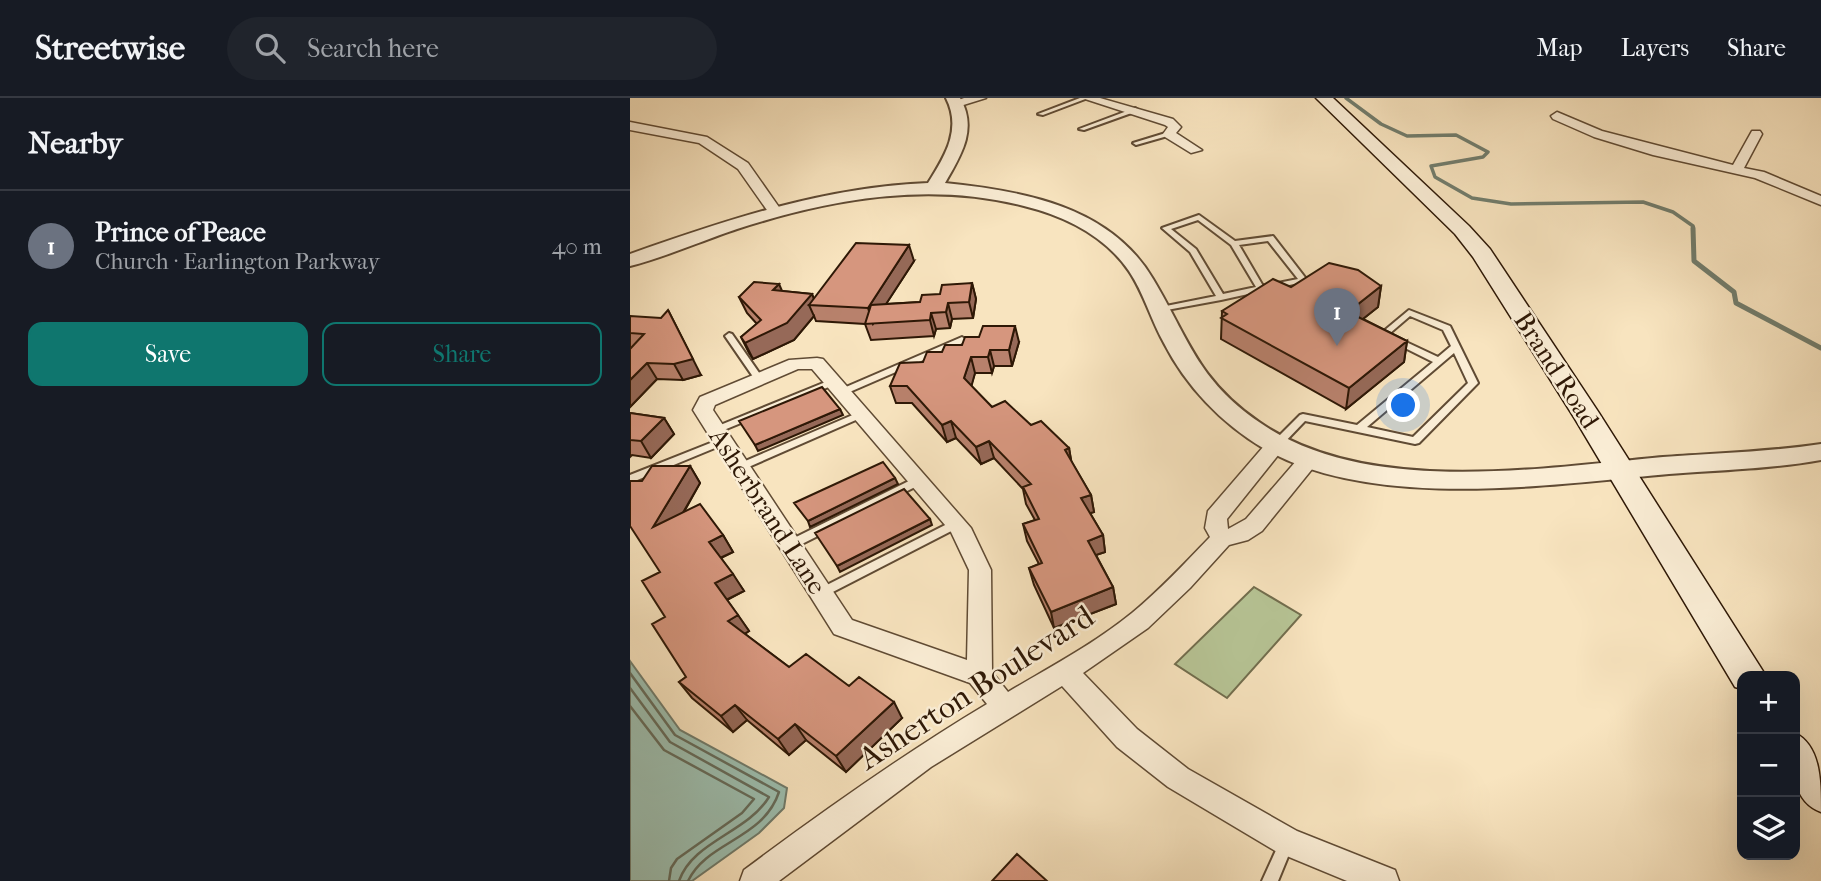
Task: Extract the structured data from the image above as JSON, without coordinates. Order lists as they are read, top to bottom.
{
  "streets": {
    "main road": ["Brand Road"],
    "street": ["Asherbrand Lane", "Asherton Boulevard"]
  },
  "page": {
    "header": "Streetwise",
    "search": "Search here",
    "nav": ["Map", "Layers", "Share"],
    "heading": "Nearby",
    "list": [
      {
        "mark": "1",
        "name": "Prince of Peace",
        "note": "Church · Earlington Parkway",
        "value": "40 m"
      }
    ],
    "pins": "1",
    "buttons": ["Save", "Share"],
    "map_buttons": ["+", "−"]
  }
}
